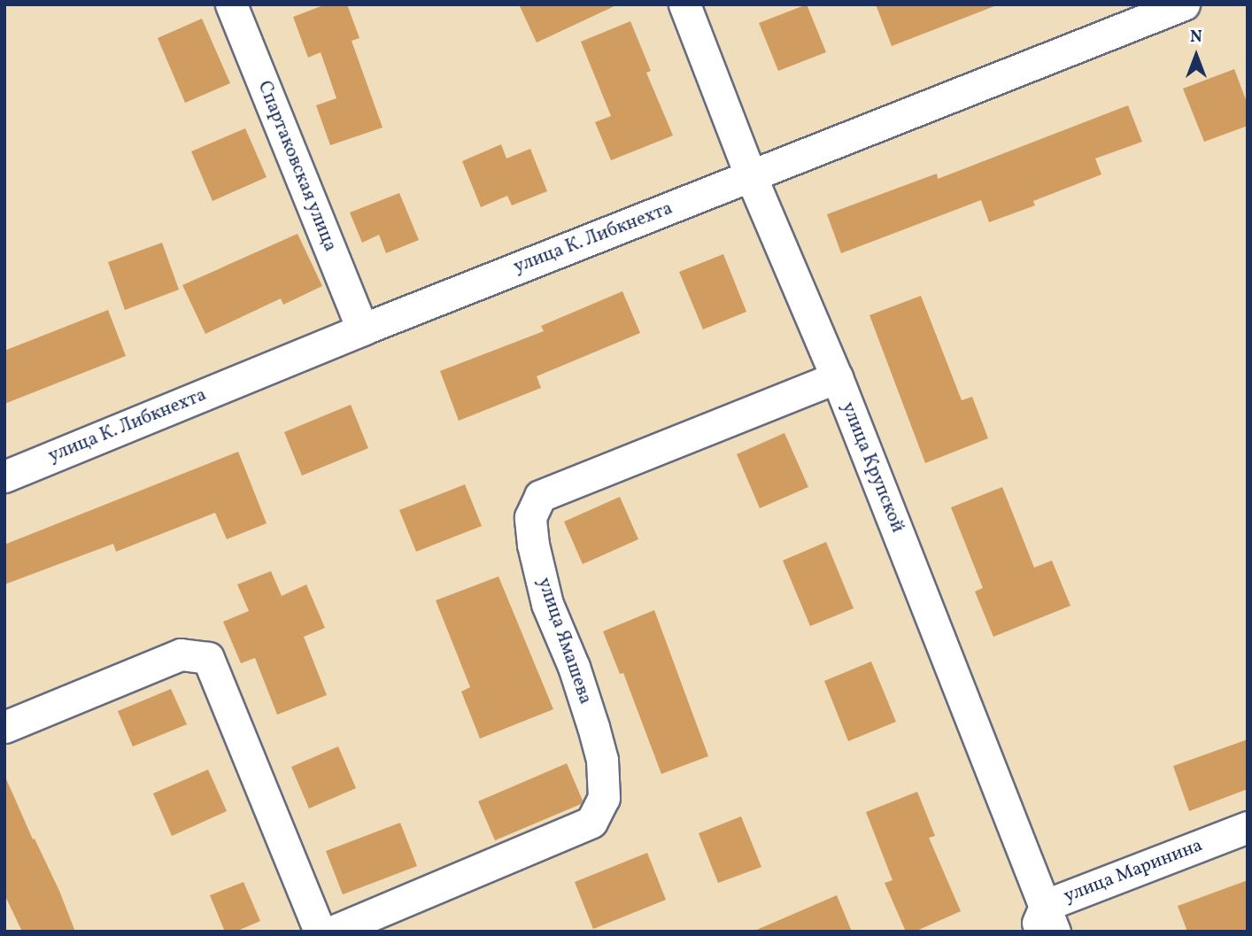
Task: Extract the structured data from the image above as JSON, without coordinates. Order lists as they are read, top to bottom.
{
  "streets": {
    "street": [
      "Спартаковская улица",
      "улица К. Либкнехта",
      "улица Крупской",
      "улица Ямашева",
      "улица Маринина"
    ]
  },
  "crossings": [
    ["Спартаковская улица", "улица К. Либкнехта"],
    ["улица К. Либкнехта", "улица Крупской"],
    ["улица Крупской", "улица Ямашева"],
    ["улица Крупской", "улица Маринина"]
  ],
  "north": "top"
}
